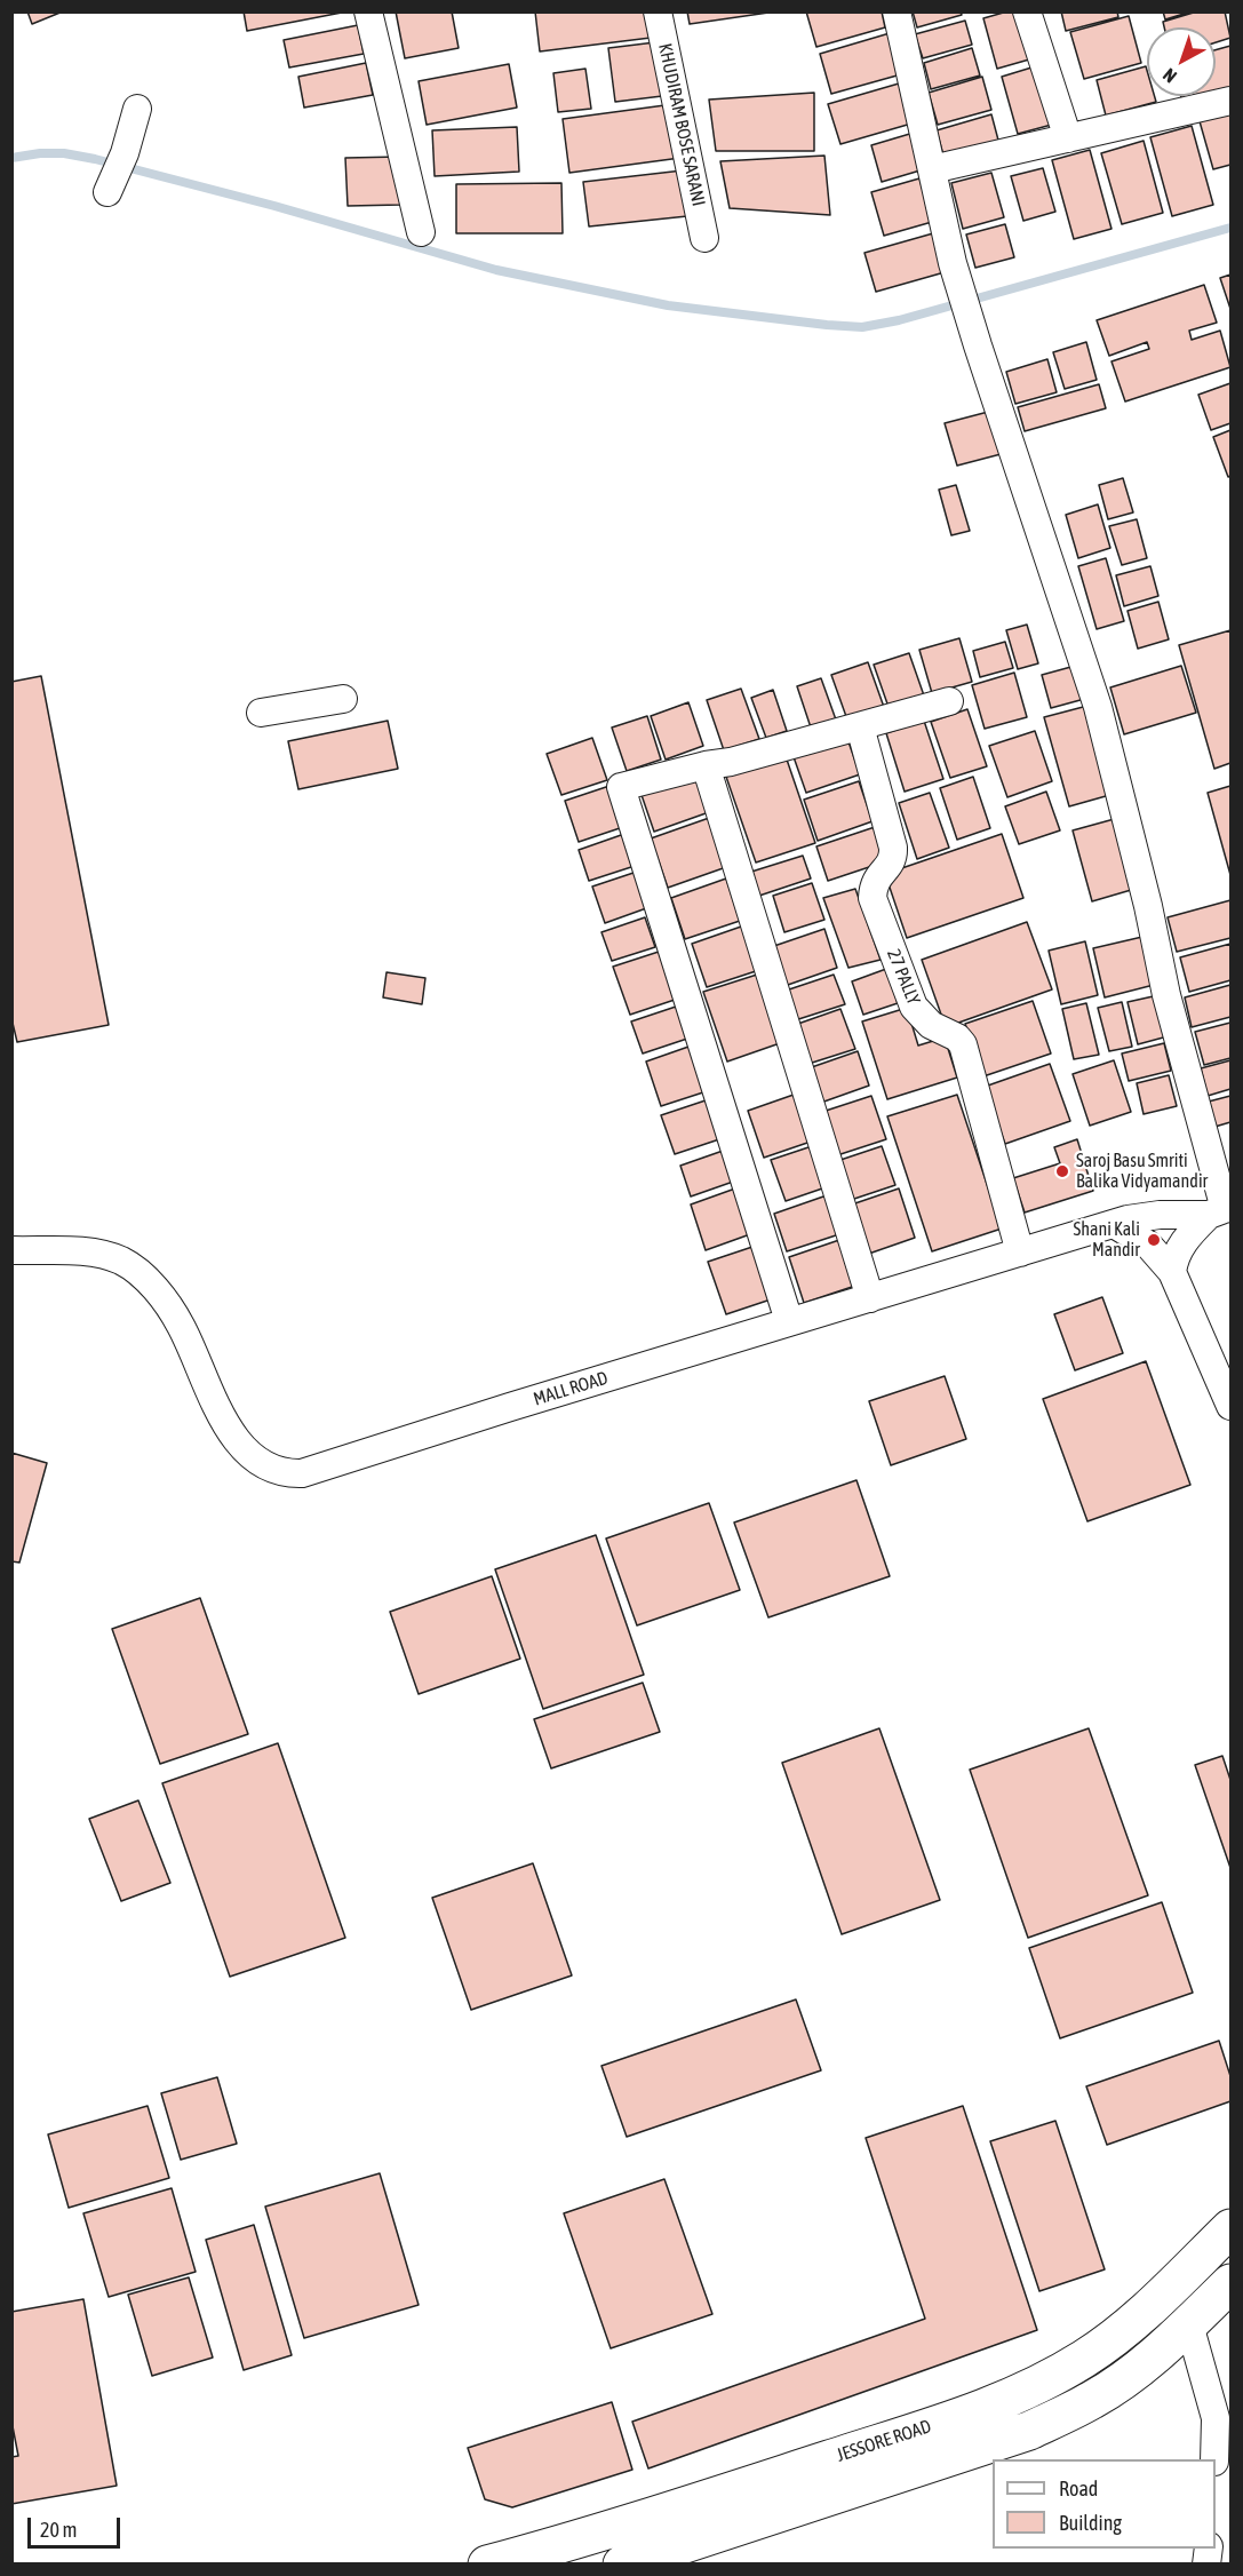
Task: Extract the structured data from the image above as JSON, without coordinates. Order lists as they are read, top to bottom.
{
  "streets": {
    "main road": ["JESSORE ROAD"],
    "street": ["KHUDIRAM BOSE SARANI", "27 PALLY", "MALL ROAD"]
  },
  "crossings": [
    ["27 PALLY", "MALL ROAD"]
  ],
  "places": ["Saroj Basu Smriti Balika Vidyamandir", "Shani Kali Mandir"],
  "legend": ["Road", "Building"],
  "scale_bar": "20 m",
  "north": "bottom left"
}
